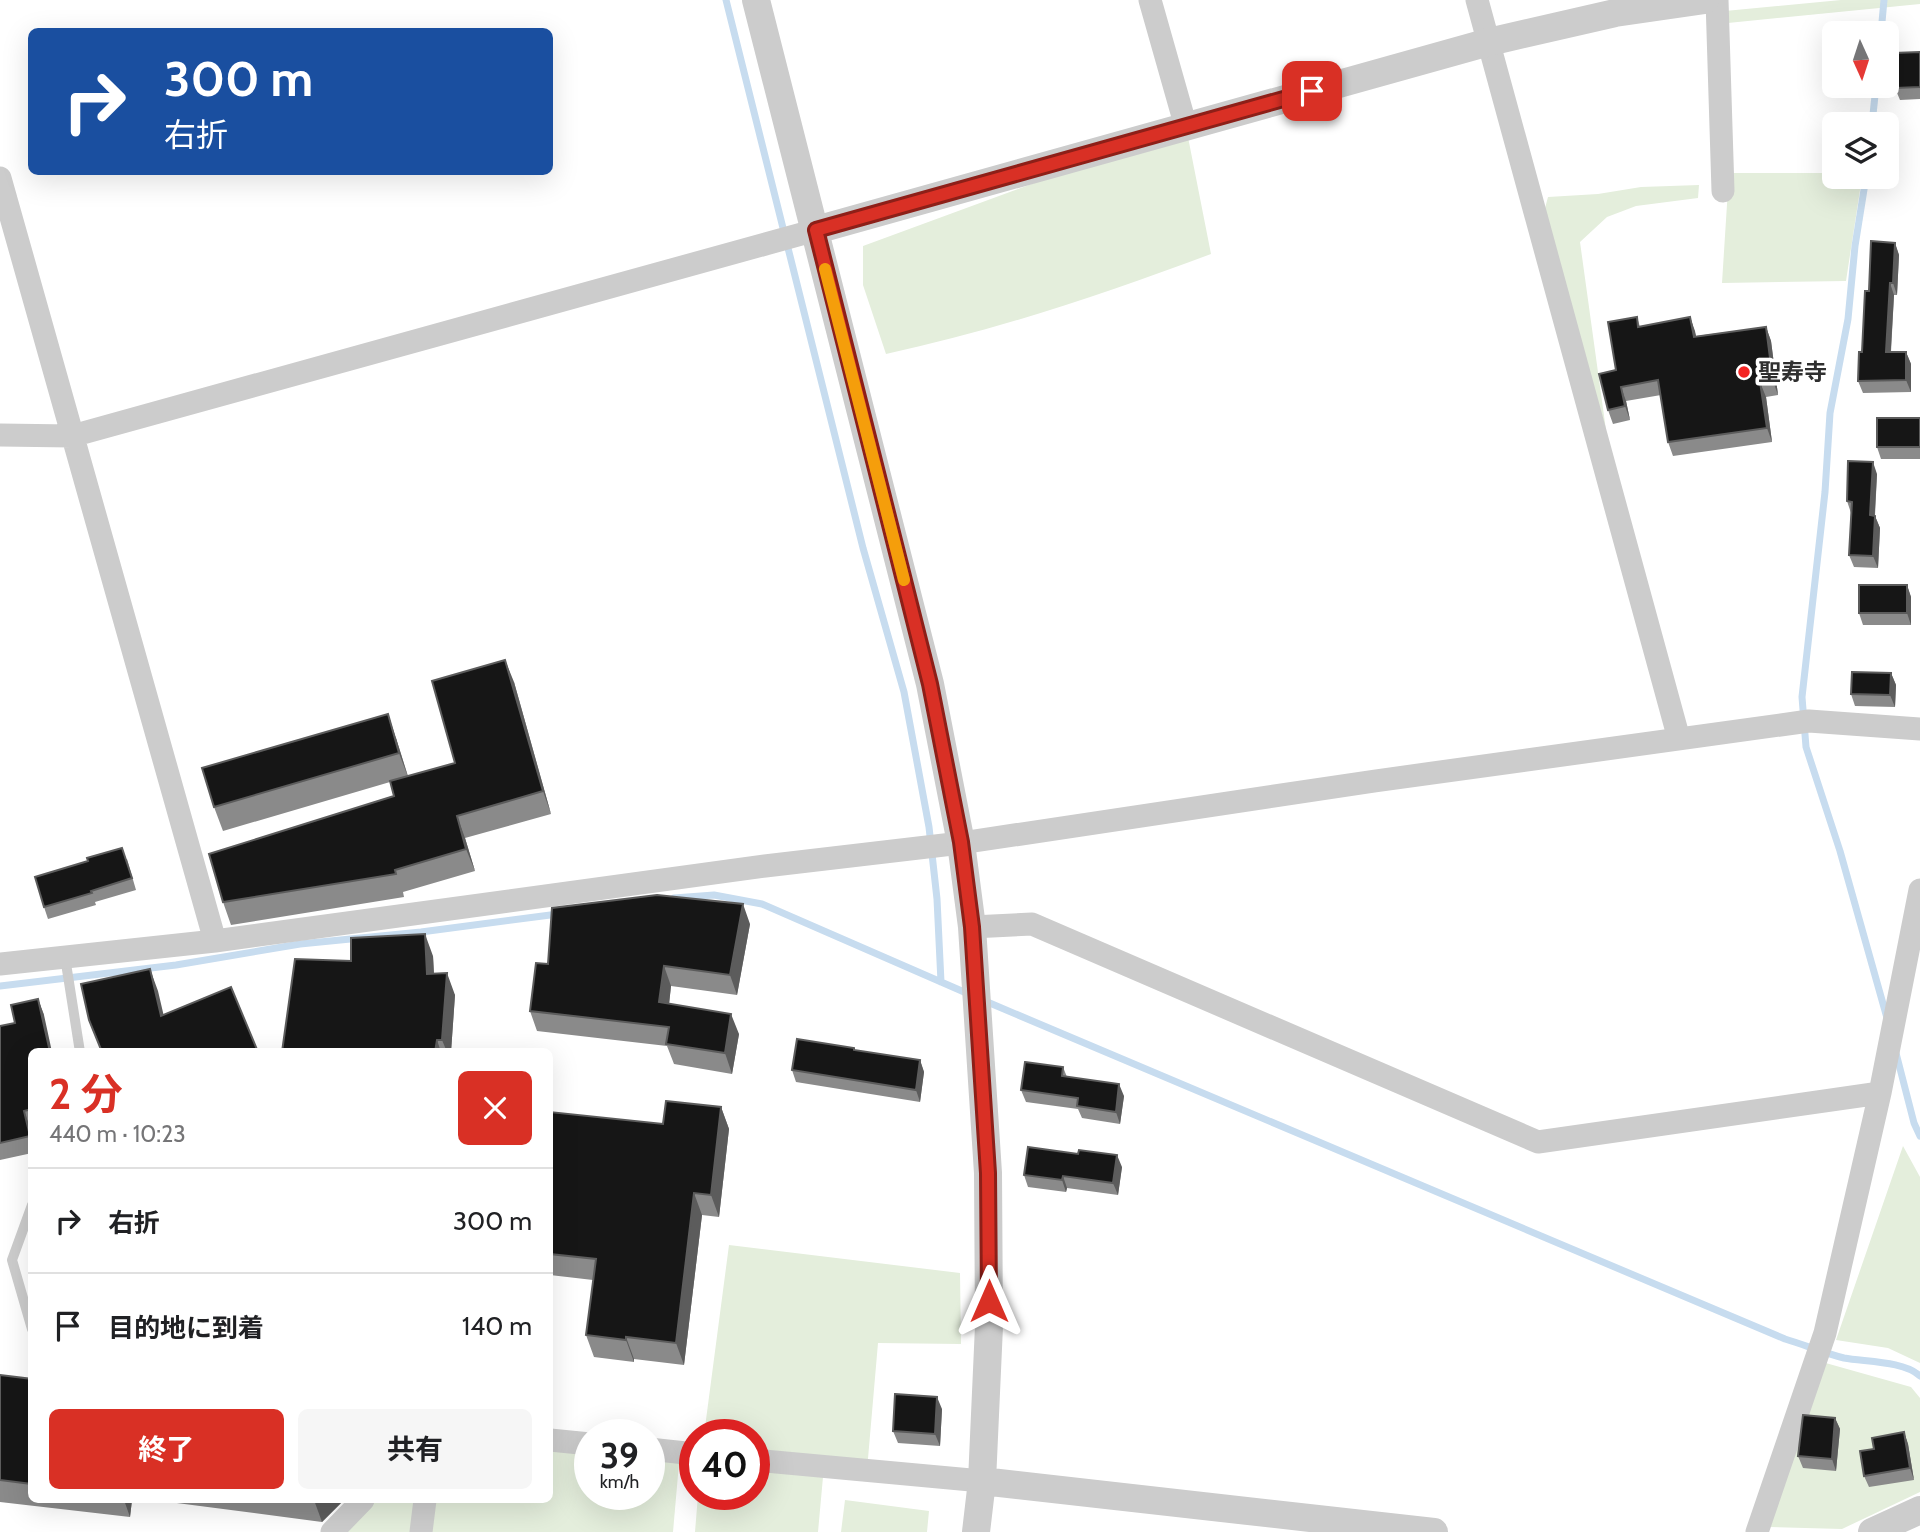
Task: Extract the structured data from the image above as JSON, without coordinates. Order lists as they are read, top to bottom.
{
  "places": ["聖寿寺"],
  "north": "bottom",
  "page": {
    "turn": ["300 m", "右折"],
    "heading": ["2 分", "440 m · 10:23"],
    "list": [
      {
        "name": "右折",
        "value": "300 m"
      },
      {
        "name": "目的地に到着",
        "value": "140 m"
      }
    ],
    "buttons": ["終了", "共有"],
    "speed": "39 km/h",
    "limit": "40"
  }
}
